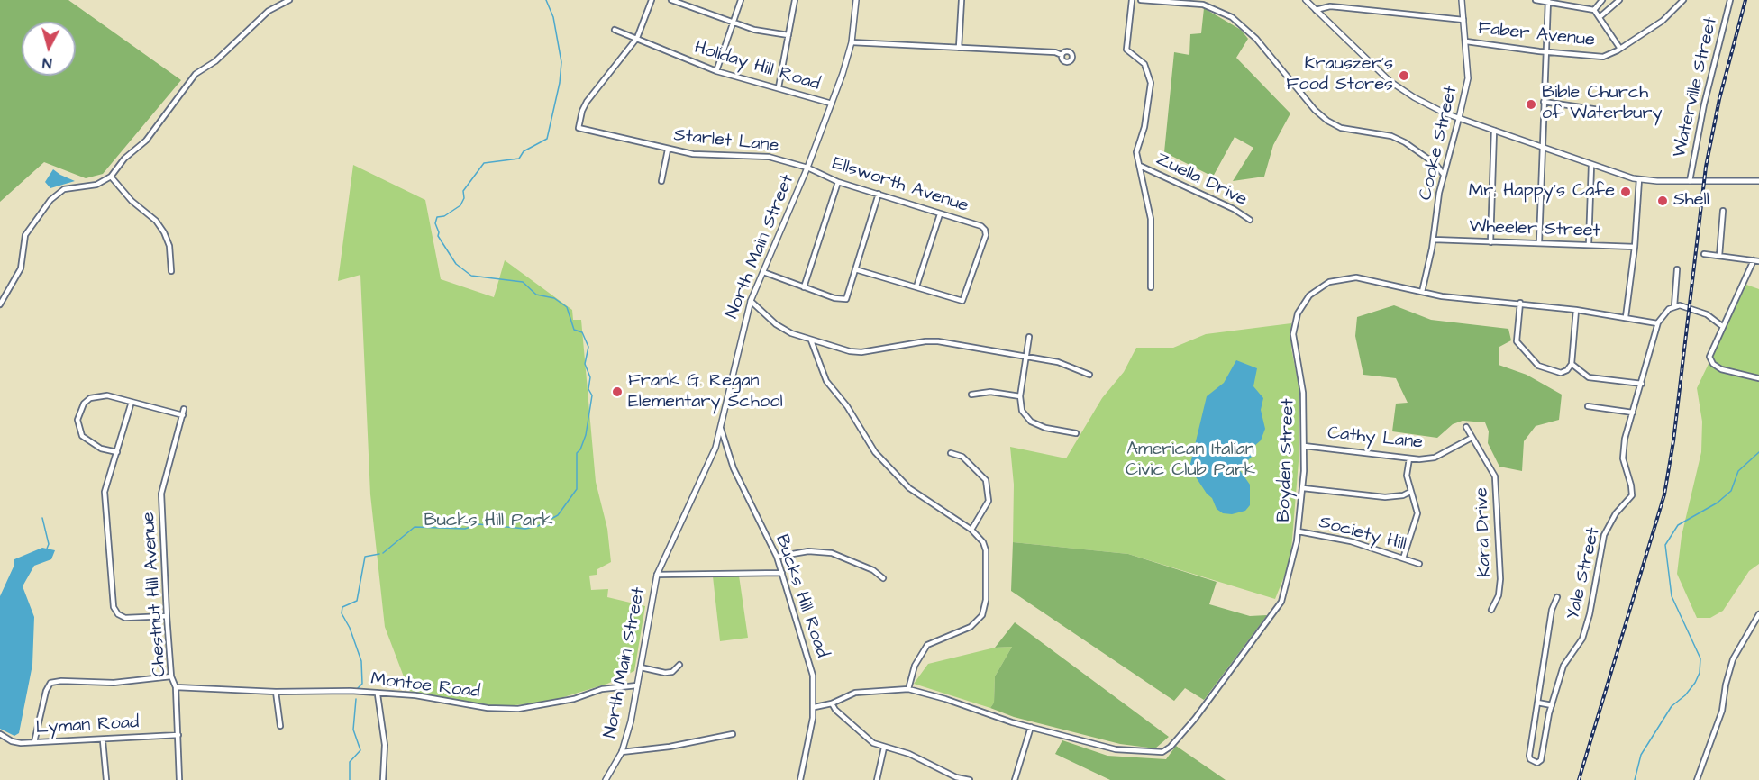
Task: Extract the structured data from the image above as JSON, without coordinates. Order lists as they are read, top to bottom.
{
  "streets": {
    "main road": ["Cooke Street", "North Main Street"],
    "street": [
      "Faber Avenue",
      "Holiday Hill Road",
      "Waterville Street",
      "Starlet Lane",
      "Zuella Drive",
      "Ellsworth Avenue",
      "Wheeler Street",
      "Cathy Lane",
      "Boyden Street",
      "Kara Drive",
      "Society Hill",
      "Yale Street",
      "Chestnut Hill Avenue",
      "Bucks Hill Road",
      "Montoe Road",
      "Lyman Road"
    ]
  },
  "crossings": [
    ["Faber Avenue", "Cooke Street"],
    ["Holiday Hill Road", "Starlet Lane"],
    ["Holiday Hill Road", "North Main Street"],
    ["Starlet Lane", "Ellsworth Avenue"],
    ["Starlet Lane", "North Main Street"],
    ["Cooke Street", "Wheeler Street"],
    ["Cooke Street", "Boyden Street"],
    ["Ellsworth Avenue", "North Main Street"],
    ["North Main Street", "Bucks Hill Road"],
    ["North Main Street", "Montoe Road"],
    ["Cathy Lane", "Boyden Street"],
    ["Cathy Lane", "Kara Drive"],
    ["Boyden Street", "Society Hill"],
    ["Boyden Street", "Yale Street"],
    ["Boyden Street", "Bucks Hill Road"],
    ["Chestnut Hill Avenue", "Montoe Road"],
    ["Chestnut Hill Avenue", "Lyman Road"]
  ],
  "parks": ["American Italian Civic Club Park", "Bucks Hill Park"],
  "places": [
    "Krauszer's Food Stores",
    "Bible Church of Waterbury",
    "Mr. Happy's Cafe",
    "Shell",
    "Frank G. Regan Elementary School"
  ],
  "north": "bottom"
}
